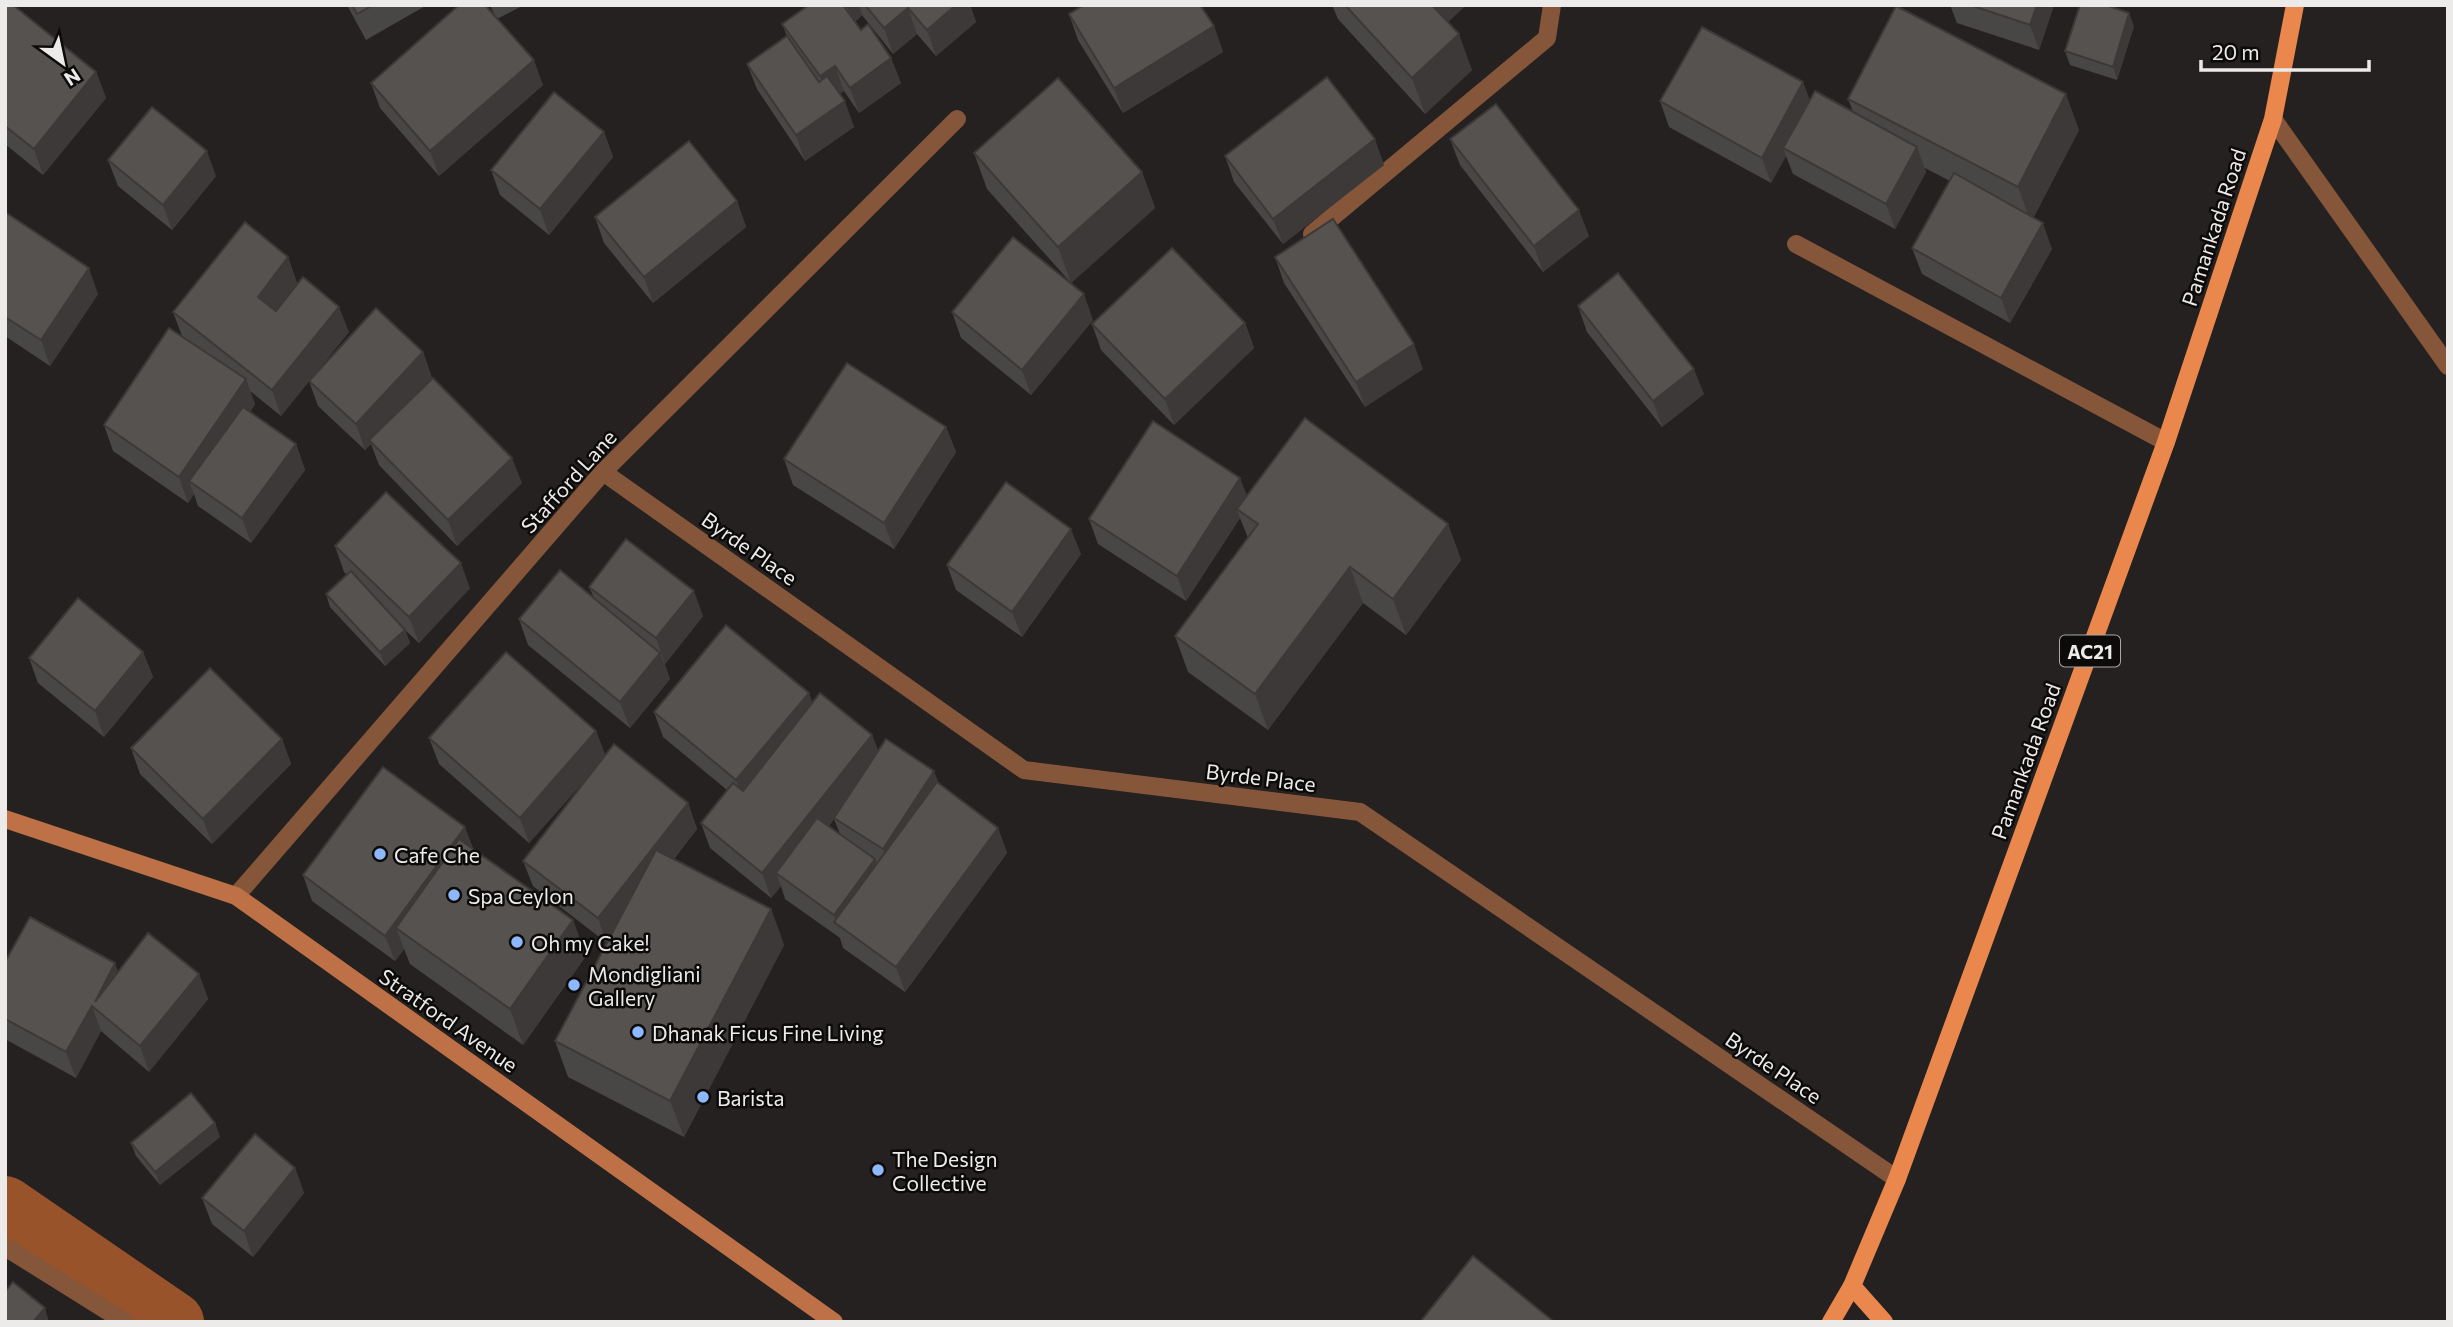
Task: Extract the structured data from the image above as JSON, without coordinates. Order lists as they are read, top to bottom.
{
  "streets": {
    "main road": ["Pamankada Road", "AC21", "Stratford Avenue"],
    "street": ["Stafford Lane", "Byrde Place"]
  },
  "crossings": [
    ["Pamankada Road", "Byrde Place"],
    ["Stafford Lane", "Byrde Place"],
    ["Stafford Lane", "Stratford Avenue"]
  ],
  "places": [
    "Cafe Che",
    "Spa Ceylon",
    "Oh my Cake!",
    "Mondigliani Gallery",
    "Dhanak Ficus Fine Living",
    "Barista",
    "The Design Collective"
  ],
  "scale_bar": "20 m",
  "north": "bottom right"
}
